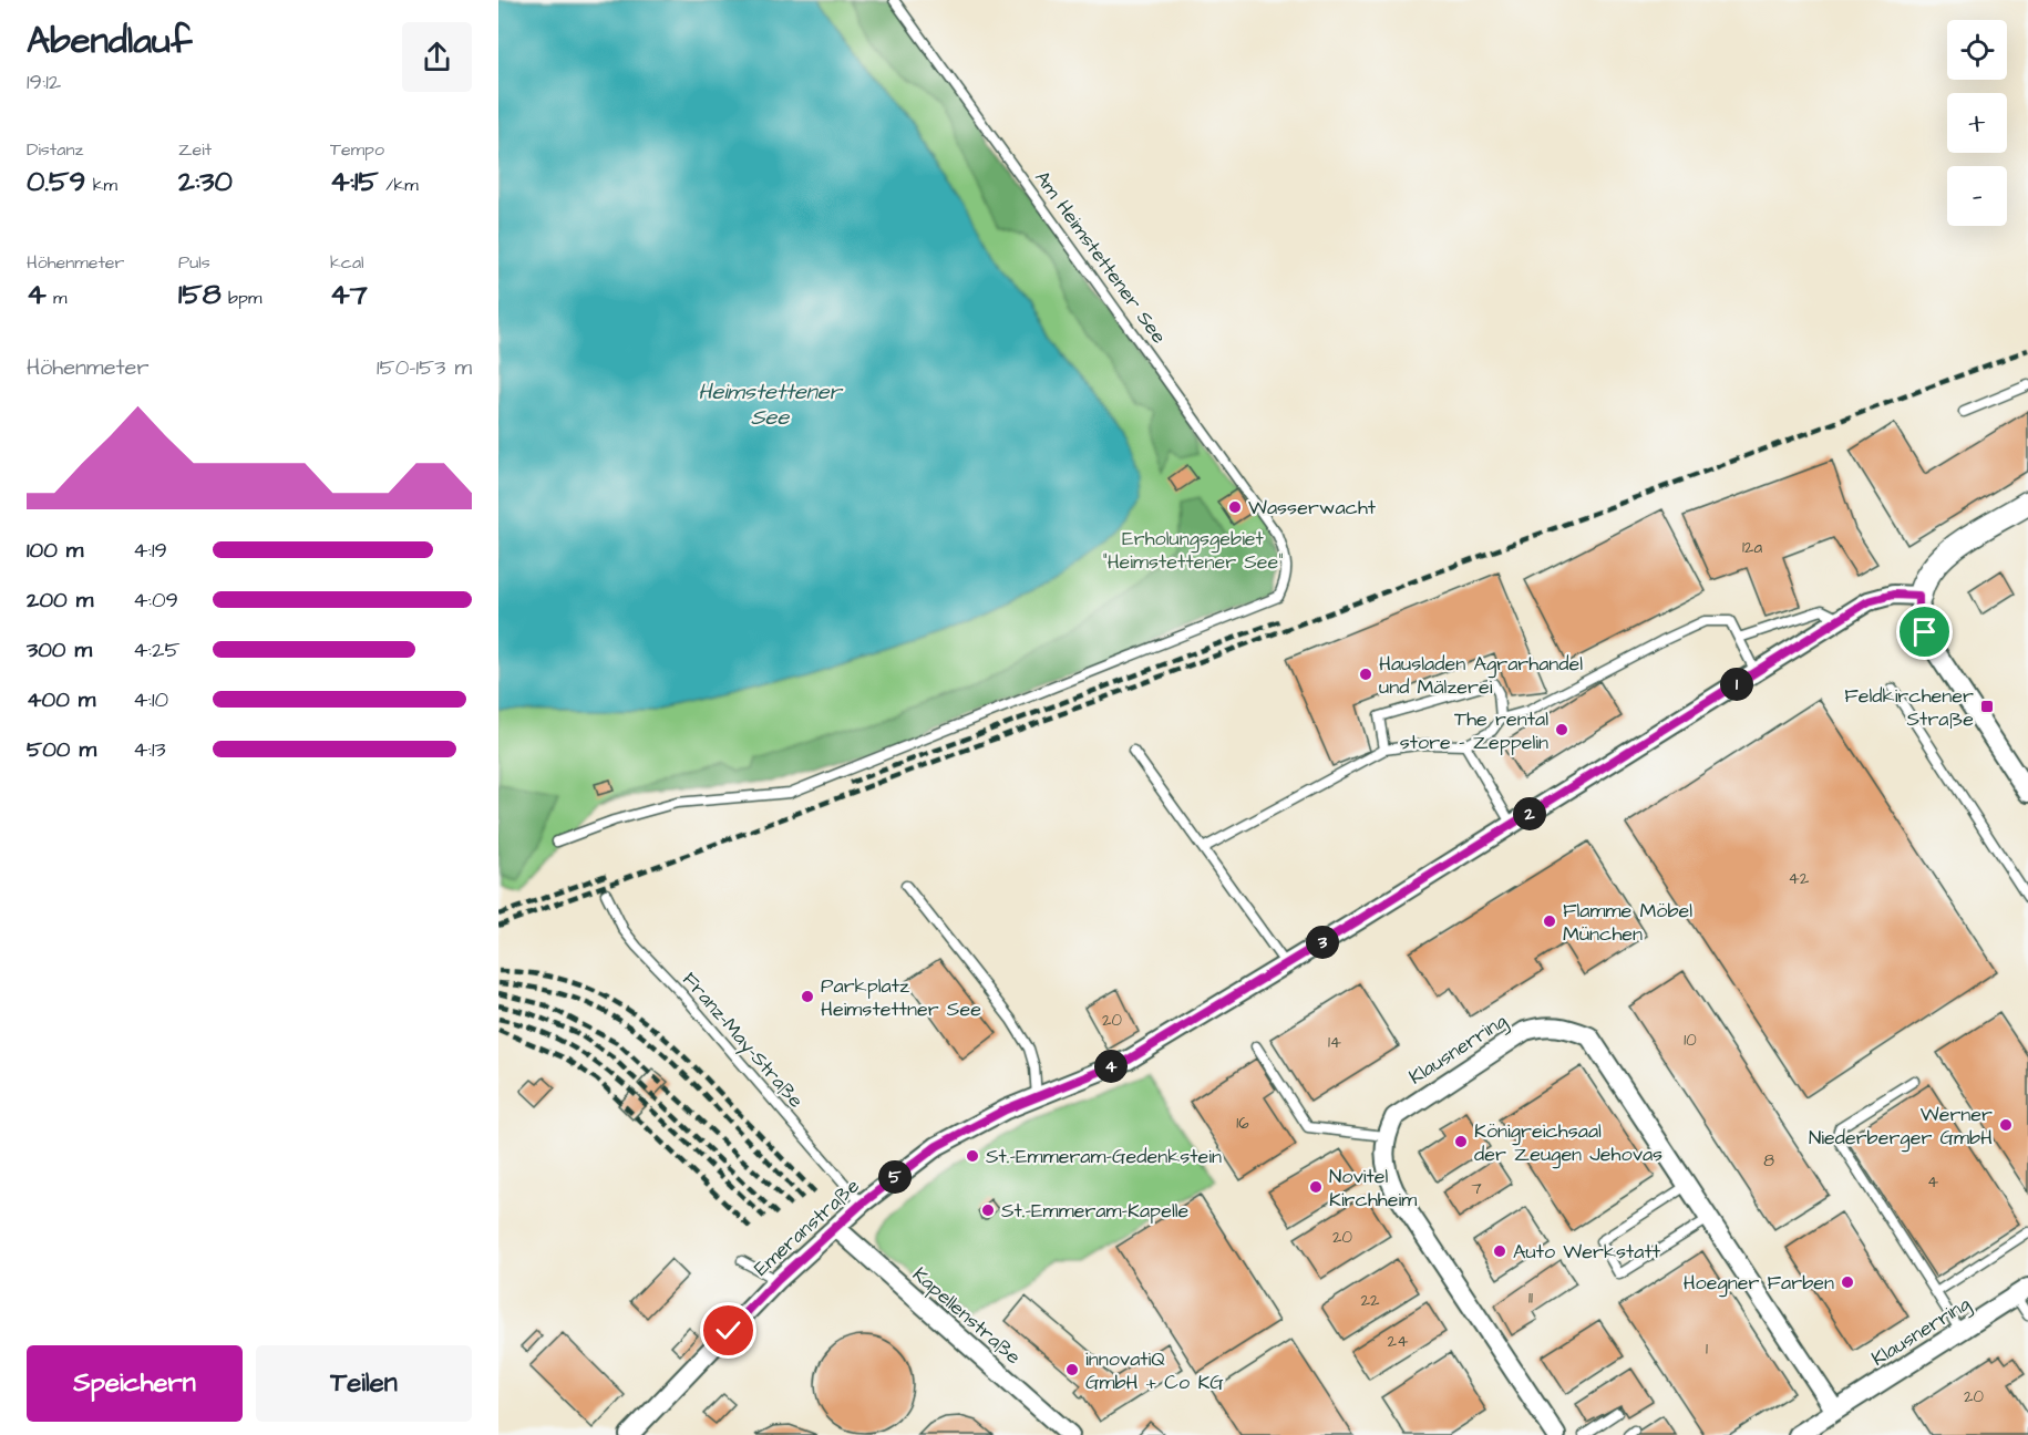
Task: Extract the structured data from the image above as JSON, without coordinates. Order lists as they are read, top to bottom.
{
  "streets": {
    "street": ["Klausnerring", "Emeranstraße", "Kapellenstraße"],
    "lane": ["Am Heimstettener See", "Franz-May-Straße"]
  },
  "crossings": [
    ["Franz-May-Straße", "Emeranstraße"],
    ["Emeranstraße", "Kapellenstraße"]
  ],
  "water": ["Heimstettener See"],
  "parks": ["Erholungsgebiet \"Heimstettener See\""],
  "places": {
    "other": [
      "Wasserwacht",
      "Hausladen Agrarhandel und Mälzerei",
      "The rental store - Zeppelin",
      "Flamme Möbel München",
      "Parkplatz Heimstettner See",
      "Werner Niederberger GmbH",
      "Königreichsaal der Zeugen Jehovas",
      "St.-Emmeram-Gedenkstein",
      "Novitel Kirchheim",
      "St.-Emmeram-Kapelle",
      "Auto Werkstatt",
      "Hoegner Farben",
      "innovatiQ GmbH + Co KG"
    ],
    "transit": ["Feldkirchener Straße"]
  },
  "house_numbers": [
    "12a",
    "42",
    "20",
    "10",
    "14",
    "16",
    "8",
    "4",
    "7",
    "20",
    "11",
    "22",
    "24",
    "1",
    "20"
  ],
  "page": {
    "heading": ["Abendlauf", "19:12"],
    "map_buttons": ["+", "−"],
    "stats": [
      ["Distanz", "0.59 km"],
      ["Zeit", "2:30"],
      ["Tempo", "4:15 /km"],
      ["Höhenmeter", "4 m"],
      ["Puls", "158 bpm"],
      ["kcal", "47"]
    ],
    "chart": ["Höhenmeter", "150–153 m"],
    "list": [
      {
        "name": "100 m",
        "note": "4:19"
      },
      {
        "name": "200 m",
        "note": "4:09"
      },
      {
        "name": "300 m",
        "note": "4:25"
      },
      {
        "name": "400 m",
        "note": "4:10"
      },
      {
        "name": "500 m",
        "note": "4:13"
      }
    ],
    "pins": [
      "1",
      "2",
      "3",
      "4",
      "5"
    ],
    "buttons": ["Speichern", "Teilen"]
  }
}
